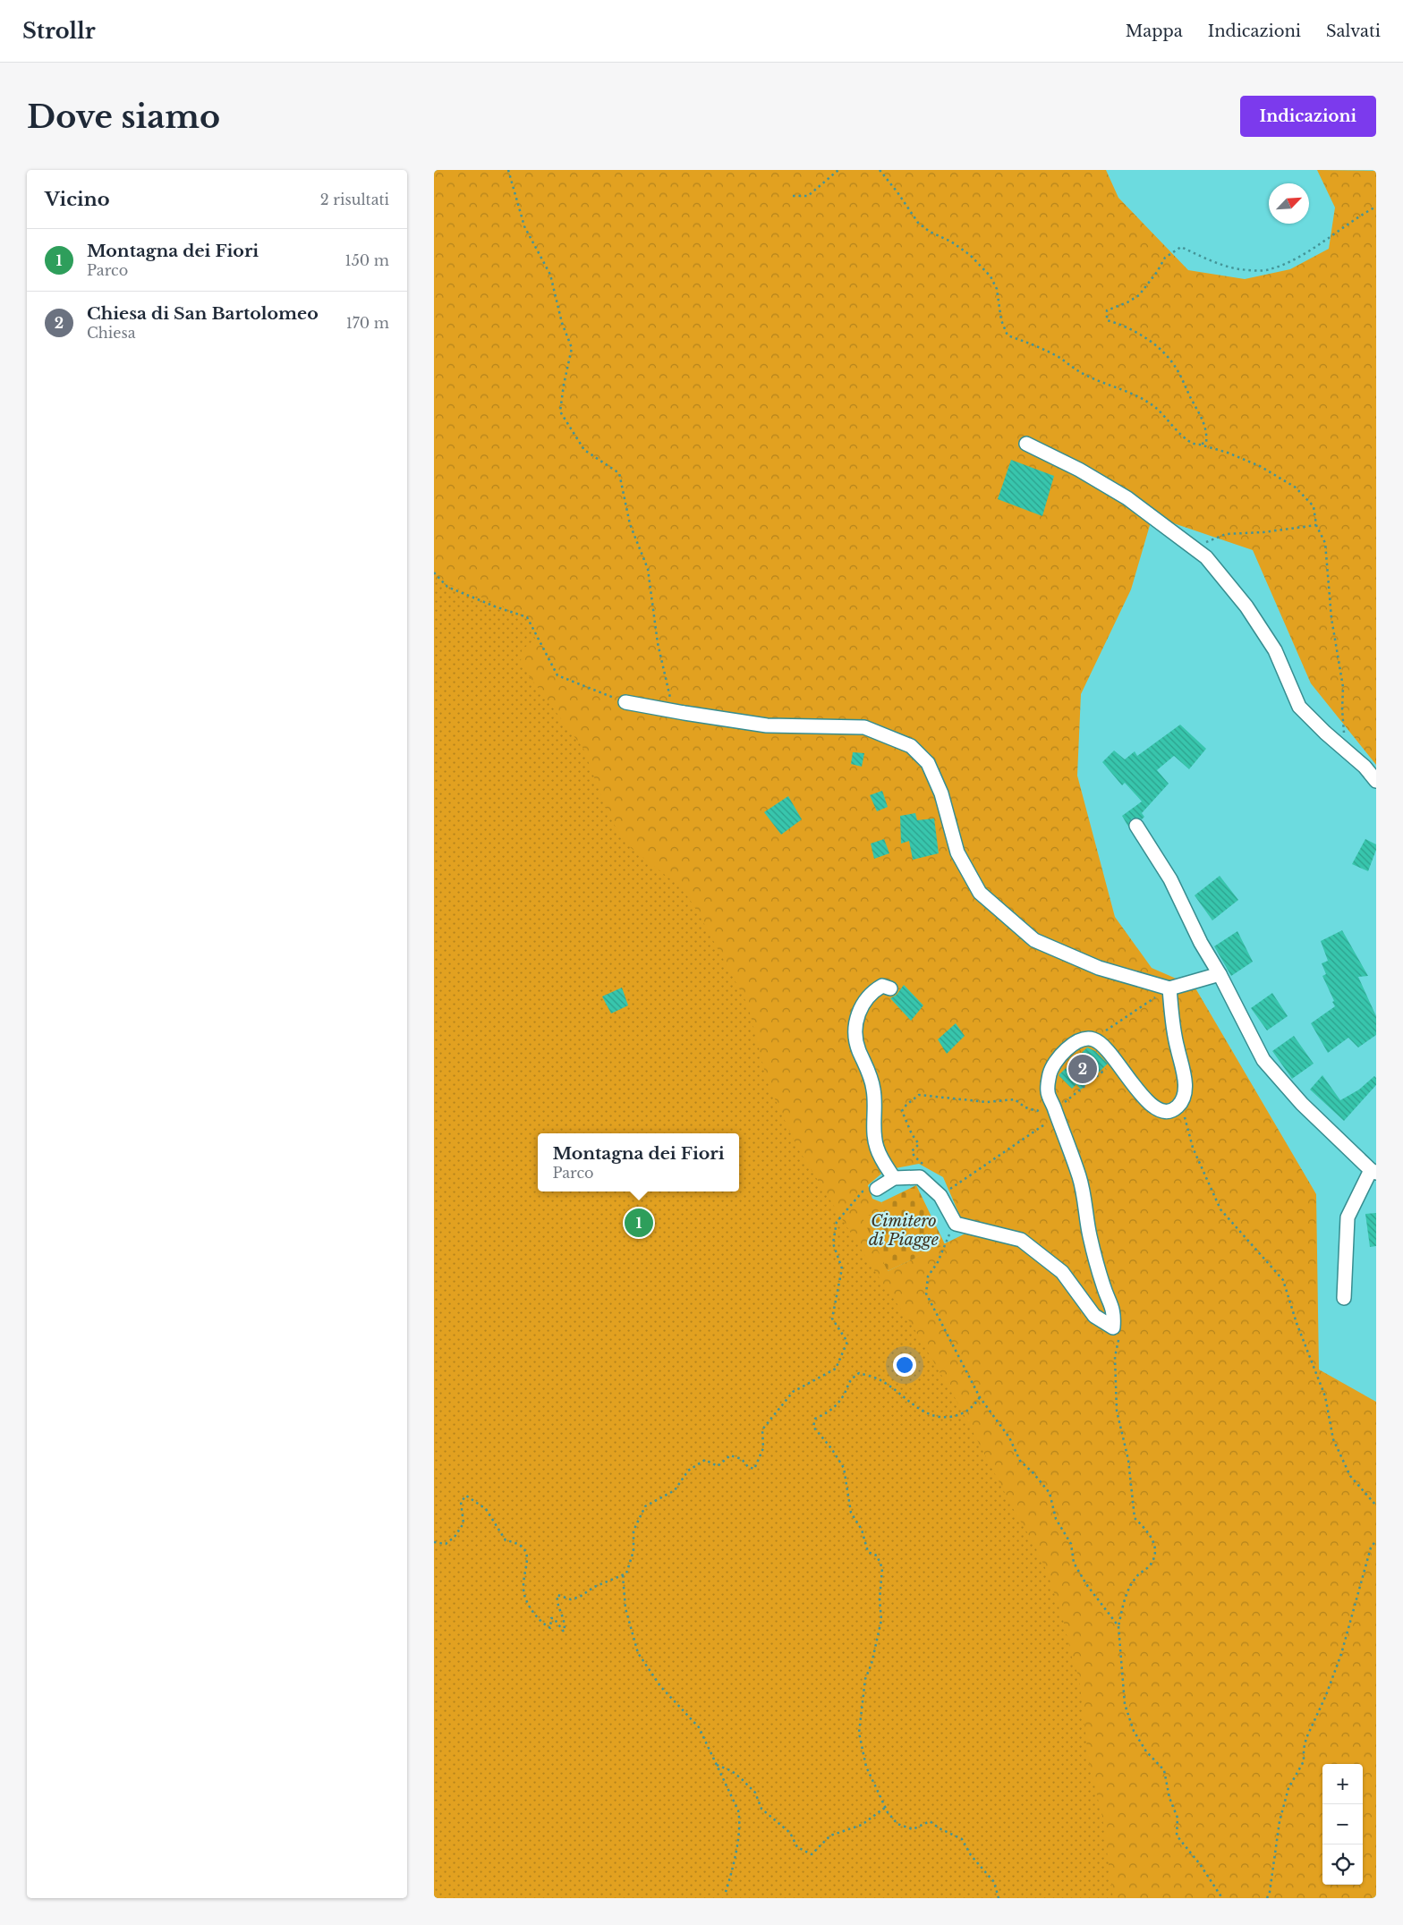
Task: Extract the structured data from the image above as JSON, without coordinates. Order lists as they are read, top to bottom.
{
  "parks": ["Cimitero di Piagge"],
  "north": "top right",
  "page": {
    "header": "Strollr",
    "nav": ["Mappa", "Indicazioni", "Salvati"],
    "buttons": "Indicazioni",
    "title": "Dove siamo",
    "heading": ["Vicino", "2 risultati"],
    "list": [
      {
        "mark": "1",
        "name": "Montagna dei Fiori",
        "note": "Parco",
        "value": "150 m"
      },
      {
        "mark": "2",
        "name": "Chiesa di San Bartolomeo",
        "note": "Chiesa",
        "value": "170 m"
      }
    ],
    "pins": ["2", "1"],
    "popup": ["Montagna dei Fiori", "Parco"],
    "map_buttons": ["+", "−"]
  }
}
